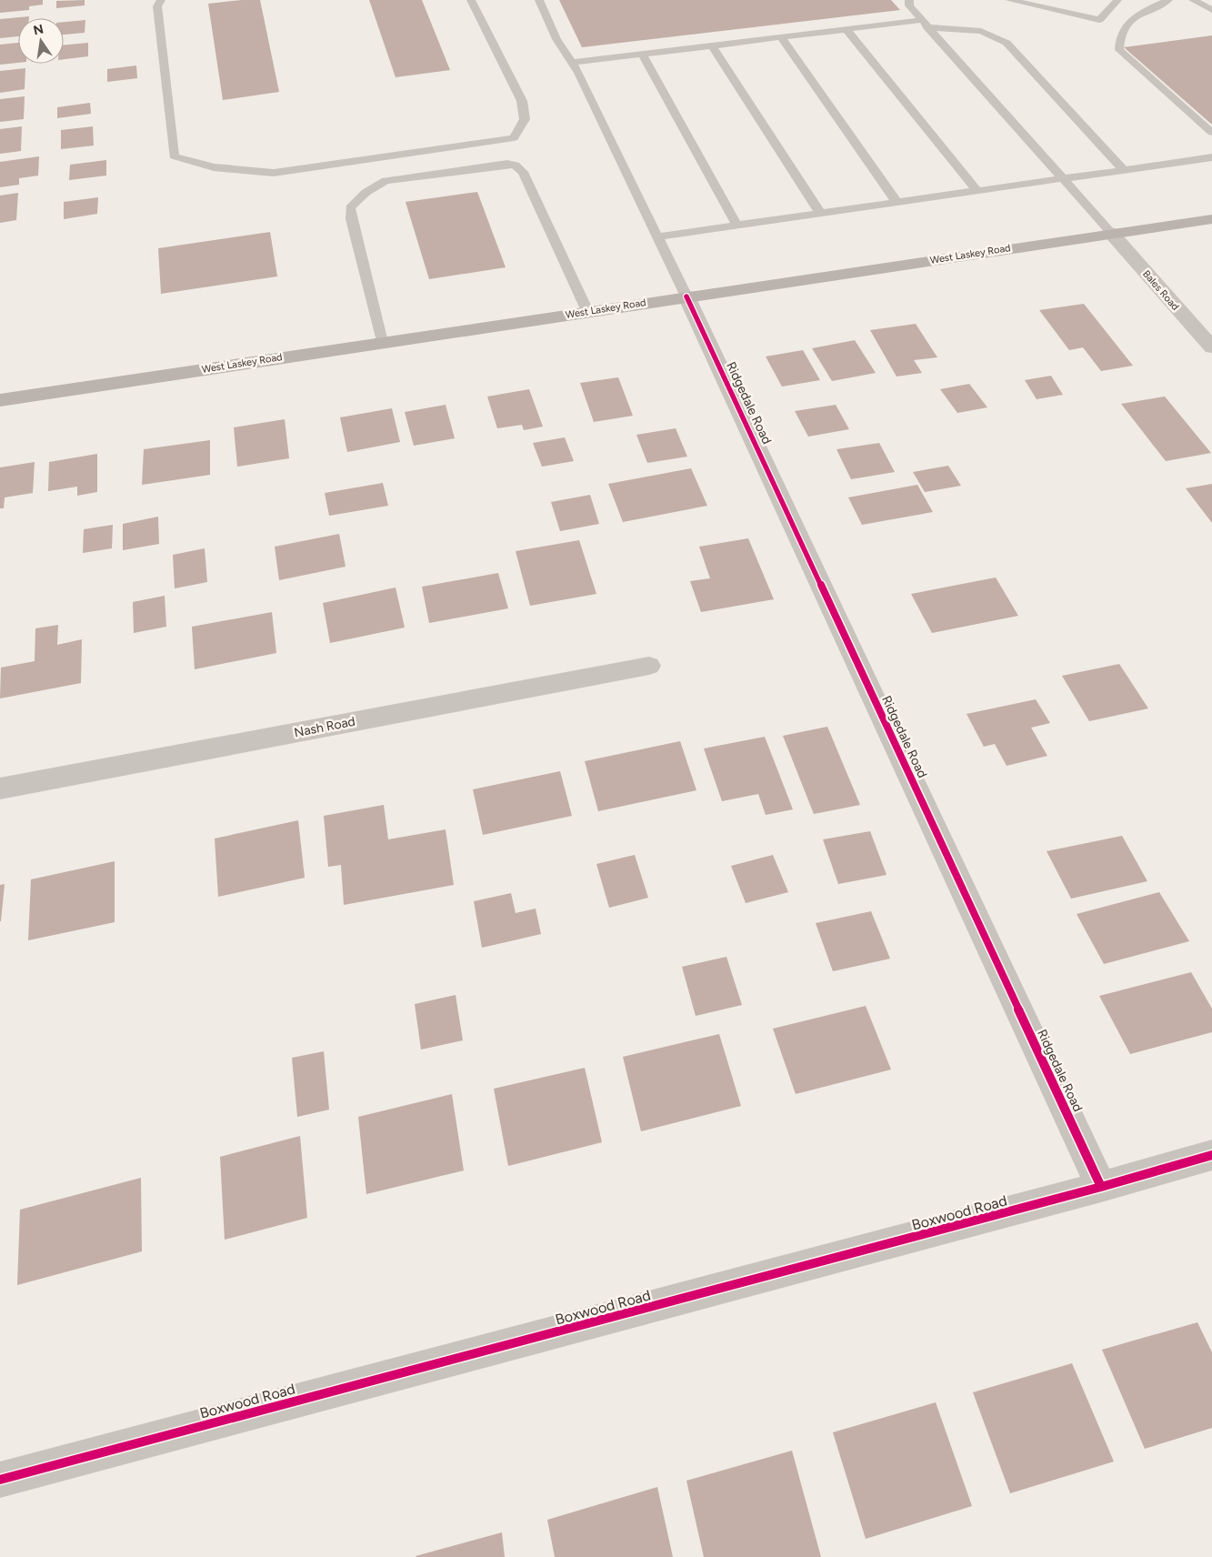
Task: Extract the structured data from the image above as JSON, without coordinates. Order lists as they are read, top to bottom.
{
  "streets": {
    "main road": ["West Laskey Road"],
    "street": [
      "Bales Road",
      "Ridgedale Road",
      "Nash Road",
      "Boxwood Road"
    ]
  },
  "crossings": [
    ["West Laskey Road", "Bales Road"],
    ["West Laskey Road", "Ridgedale Road"],
    ["Ridgedale Road", "Boxwood Road"]
  ],
  "north": "top"
}
